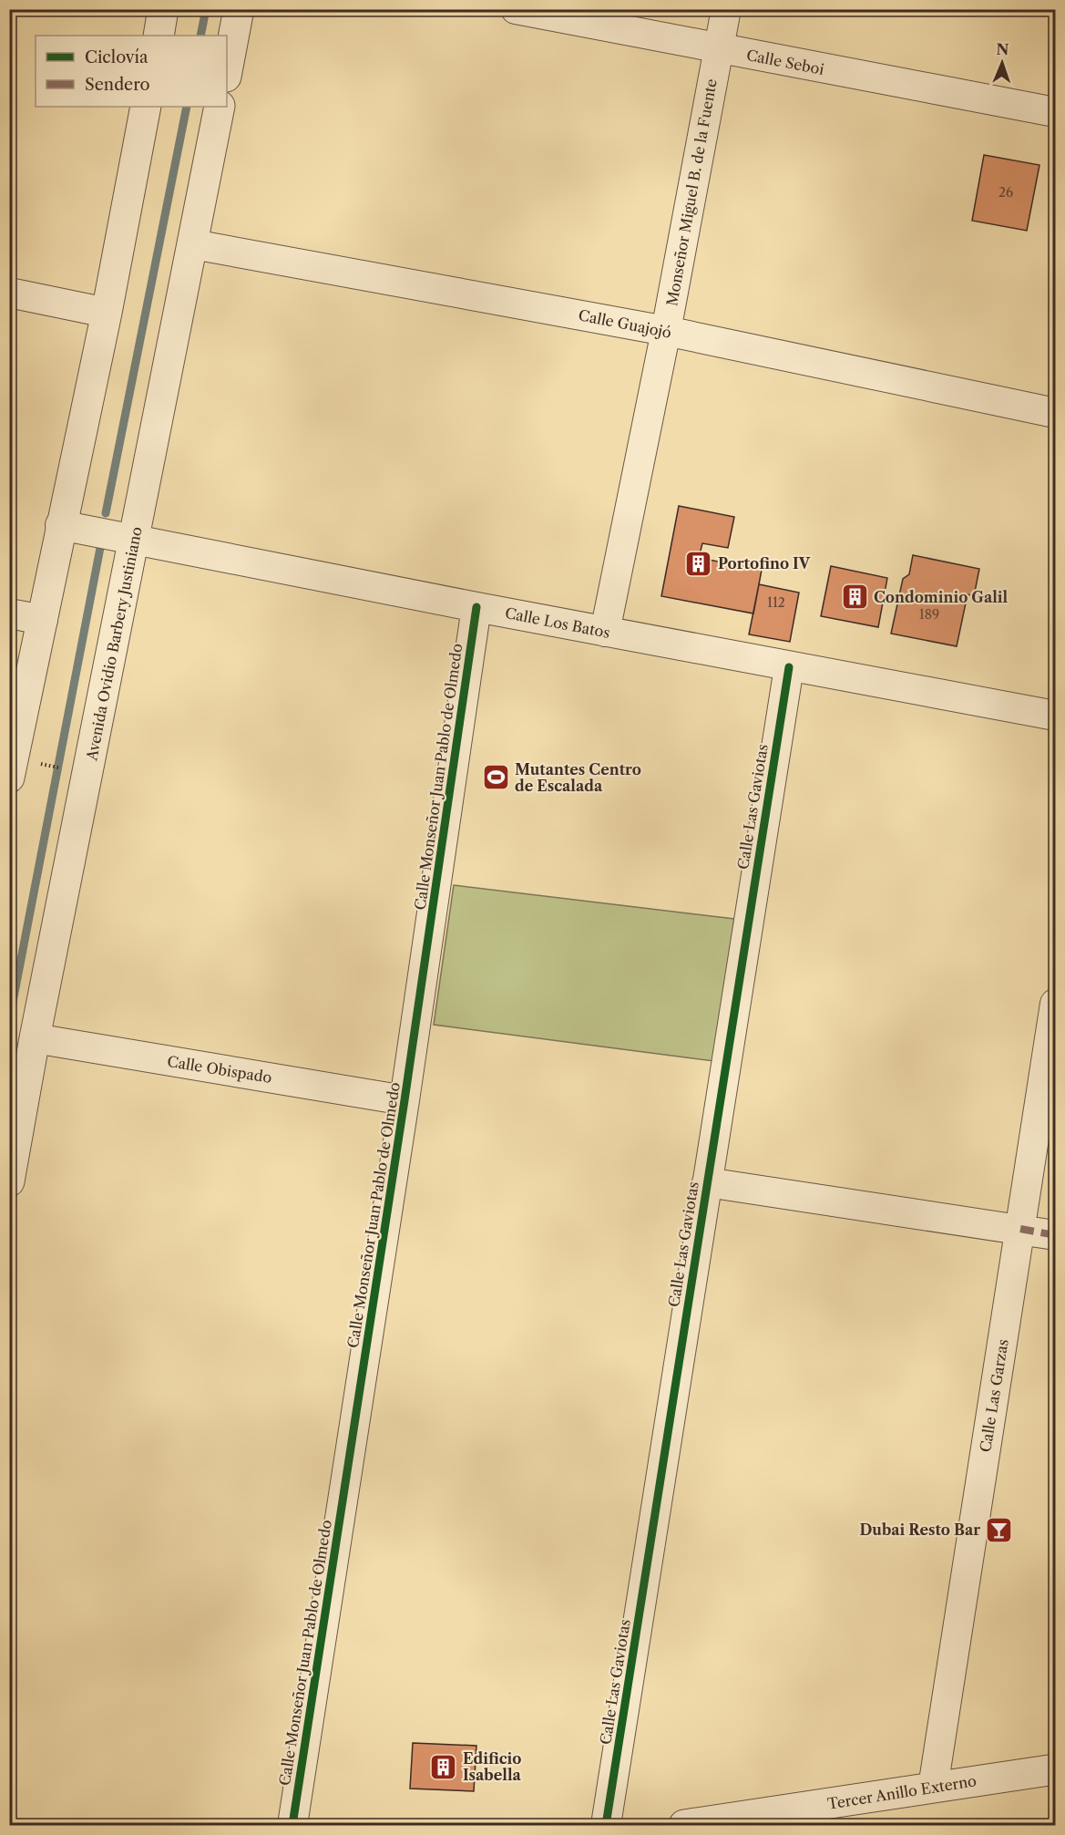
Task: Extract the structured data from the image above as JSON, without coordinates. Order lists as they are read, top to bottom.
{
  "streets": {
    "street": [
      "Calle Seboi",
      "Monseñor Miguel B. de la Fuente",
      "Calle Guajojó",
      "Calle Los Batos",
      "Avenida Ovidio Barbery Justiniano",
      "Calle Monseñor Juan Pablo de Olmedo",
      "Calle Las Gaviotas",
      "Calle Obispado",
      "Calle Las Garzas",
      "Tercer Anillo Externo"
    ]
  },
  "crossings": [
    ["Calle Seboi", "Monseñor Miguel B. de la Fuente"],
    ["Monseñor Miguel B. de la Fuente", "Calle Guajojó"],
    ["Monseñor Miguel B. de la Fuente", "Calle Los Batos"],
    ["Calle Guajojó", "Avenida Ovidio Barbery Justiniano"],
    ["Calle Los Batos", "Avenida Ovidio Barbery Justiniano"],
    ["Calle Los Batos", "Calle Monseñor Juan Pablo de Olmedo"],
    ["Calle Los Batos", "Calle Las Gaviotas"],
    ["Avenida Ovidio Barbery Justiniano", "Calle Obispado"],
    ["Calle Monseñor Juan Pablo de Olmedo", "Calle Obispado"],
    ["Calle Las Garzas", "Tercer Anillo Externo"]
  ],
  "places": {
    "building": ["Portofino IV", "Condominio Galil", "Edificio Isabella"],
    "sports": ["Mutantes Centro de Escalada"],
    "bar": ["Dubai Resto Bar"]
  },
  "house_numbers": ["26", "112", "189"],
  "legend": ["Ciclovía", "Sendero"],
  "north": "top"
}
